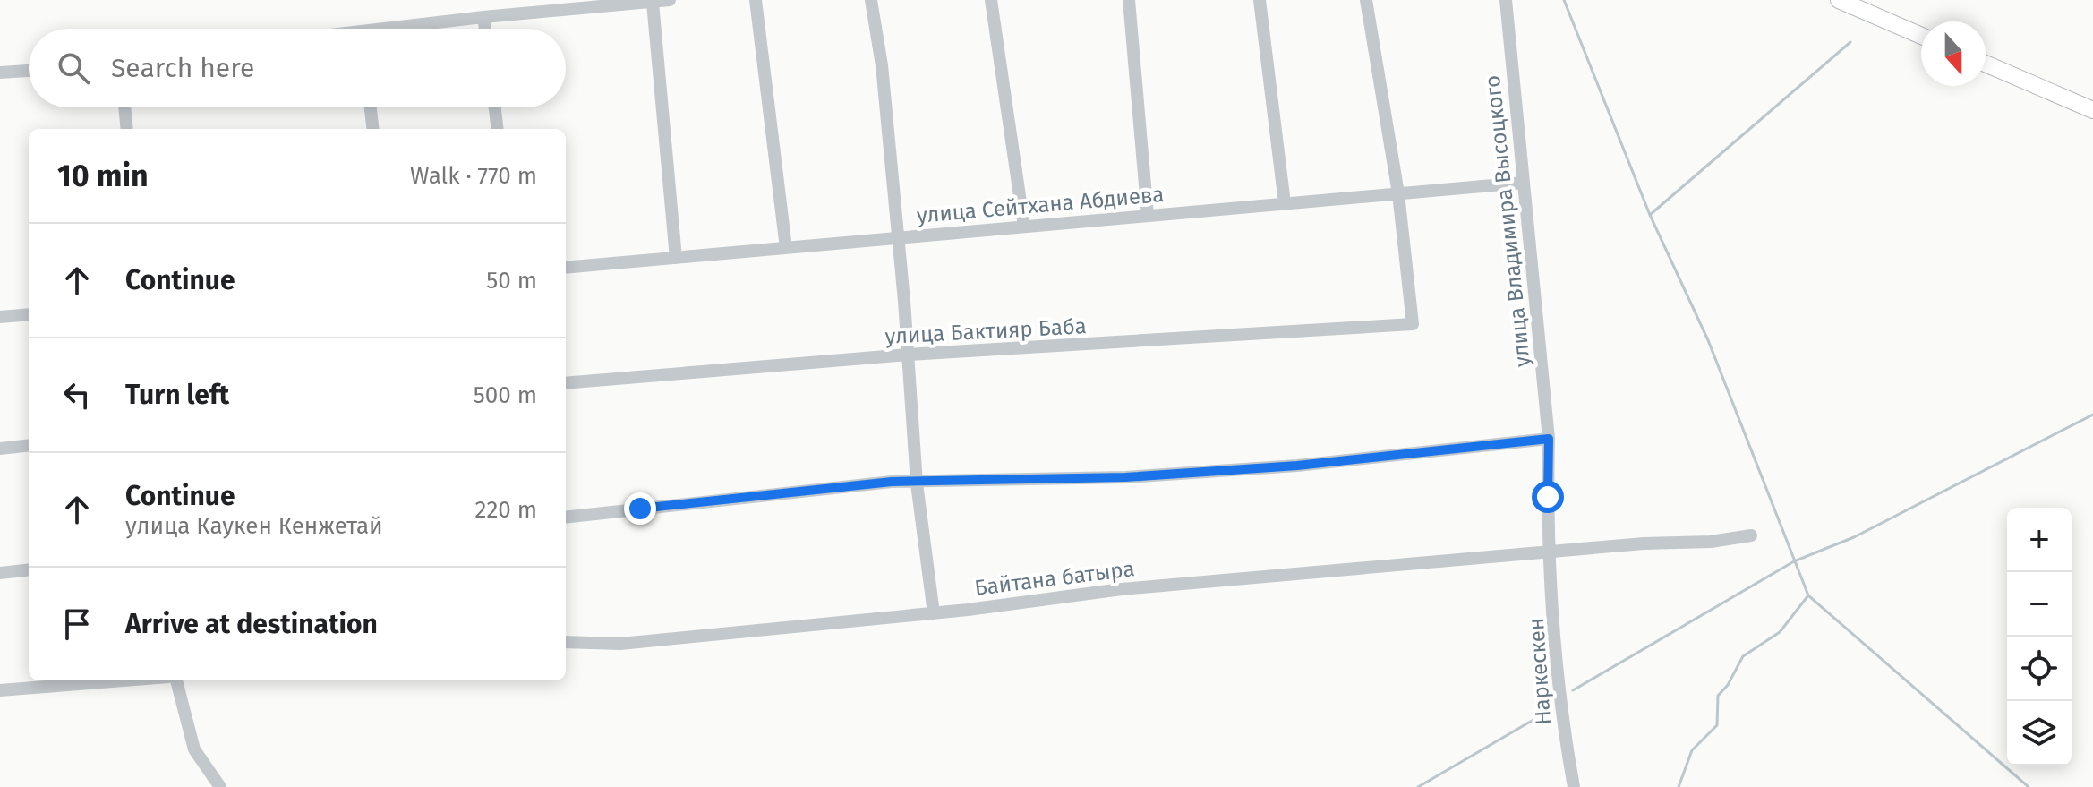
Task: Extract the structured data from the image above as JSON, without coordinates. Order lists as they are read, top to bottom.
{
  "streets": {
    "street": [
      "улица Сейтхана Абдиева",
      "улица Владимира Высоцкого",
      "улица Бактияр Баба",
      "Байтана батыра",
      "Наркескен"
    ]
  },
  "crossings": [
    ["улица Сейтхана Абдиева", "улица Владимира Высоцкого"],
    ["улица Сейтхана Абдиева", "улица Бактияр Баба"],
    ["улица Владимира Высоцкого", "Байтана батыра"],
    ["улица Владимира Высоцкого", "Наркескен"],
    ["Байтана батыра", "Наркескен"]
  ],
  "north": "bottom",
  "page": {
    "search": "Search here",
    "heading": ["10 min", "Walk · 770 m"],
    "list": [
      ["Continue", "50 m"],
      ["Turn left", "500 m"],
      ["Continue", "улица Каукен Кенжетай", "220 m"],
      "Arrive at destination"
    ],
    "map_buttons": ["+", "−"]
  }
}
